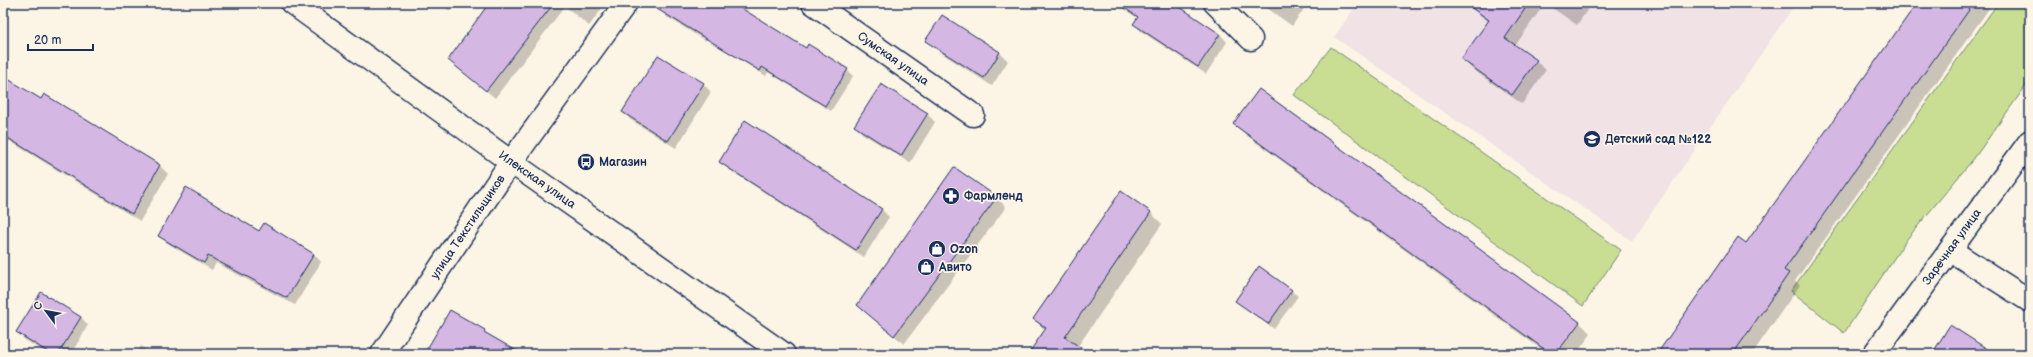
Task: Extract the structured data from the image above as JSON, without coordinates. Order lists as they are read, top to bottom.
{
  "streets": {
    "street": [
      "Сумская улица",
      "Илекская улица",
      "улица Текстильщиков",
      "Заречная улица"
    ]
  },
  "crossings": [
    ["Илекская улица", "улица Текстильщиков"]
  ],
  "places": {
    "school or university": ["Детский сад №122"],
    "bus stop": ["Магазин"],
    "pharmacy": ["Фармленд"],
    "shop": ["Ozon", "Авито"]
  },
  "scale_bar": "20 m",
  "north": "top left"
}
